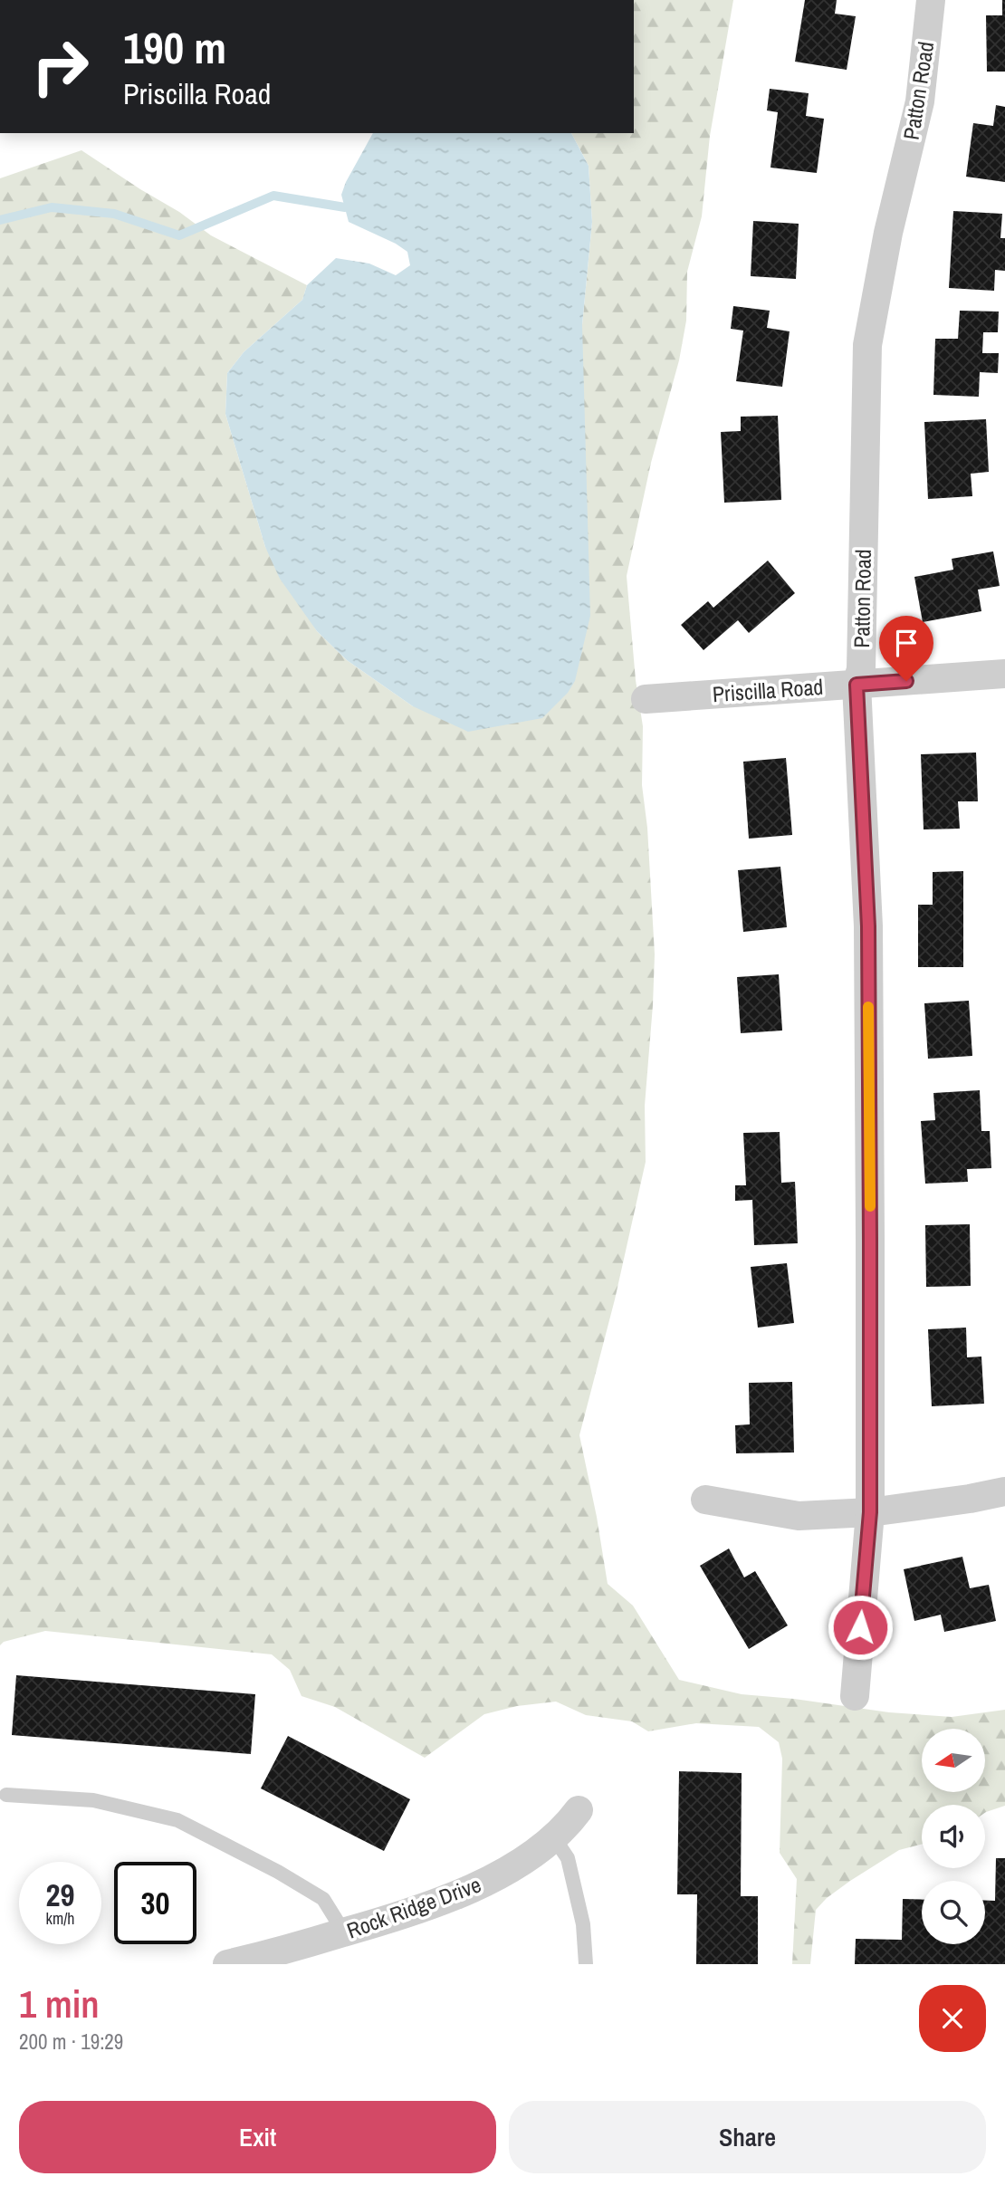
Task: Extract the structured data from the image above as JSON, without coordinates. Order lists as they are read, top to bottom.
{
  "streets": {
    "street": ["Patton Road", "Priscilla Road", "Rock Ridge Drive"]
  },
  "crossings": [
    ["Patton Road", "Priscilla Road"]
  ],
  "north": "left",
  "page": {
    "turn": ["190 m", "Priscilla Road"],
    "speed": "29 km/h",
    "limit": "30",
    "heading": ["1 min", "200 m · 19:29"],
    "buttons": ["Exit", "Share"]
  }
}
